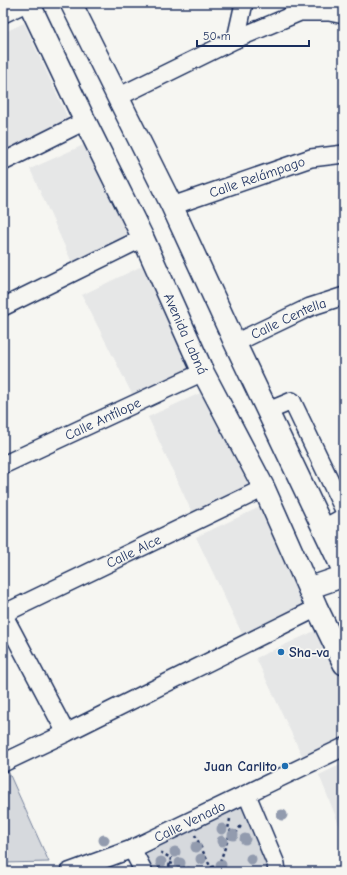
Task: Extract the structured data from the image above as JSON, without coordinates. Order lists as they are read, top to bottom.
{
  "streets": {
    "street": [
      "Calle Relámpago",
      "Calle Centella",
      "Avenida Labná",
      "Calle Antílope",
      "Calle Alce",
      "Calle Venado"
    ]
  },
  "crossings": [
    ["Avenida Labná", "Calle Antílope"],
    ["Avenida Labná", "Calle Alce"]
  ],
  "places": ["Sha-va", "Juan Carlito"],
  "scale_bar": "50 m"
}
